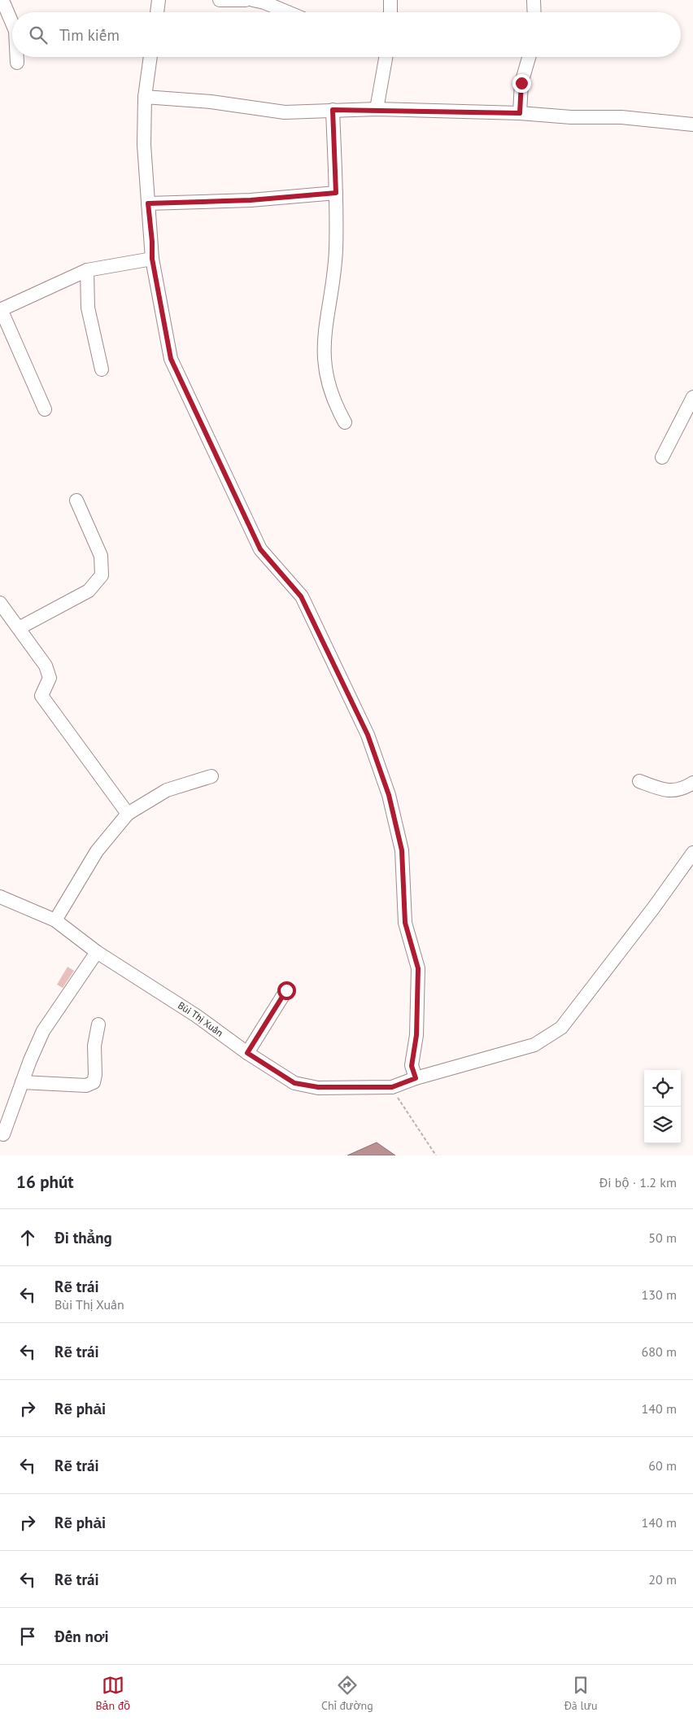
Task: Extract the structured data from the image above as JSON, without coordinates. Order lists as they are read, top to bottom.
{
  "streets": {
    "street": ["Bùi Thị Xuân"]
  },
  "page": {
    "search": "Tìm kiếm",
    "heading": ["16 phút", "Đi bộ · 1.2 km"],
    "list": [
      ["Đi thẳng", "50 m"],
      ["Rẽ trái", "Bùi Thị Xuân", "130 m"],
      ["Rẽ trái", "680 m"],
      ["Rẽ phải", "140 m"],
      ["Rẽ trái", "60 m"],
      ["Rẽ phải", "140 m"],
      ["Rẽ trái", "20 m"],
      "Đến nơi"
    ],
    "nav": ["Bản đồ", "Chỉ đường", "Đã lưu"]
  }
}
